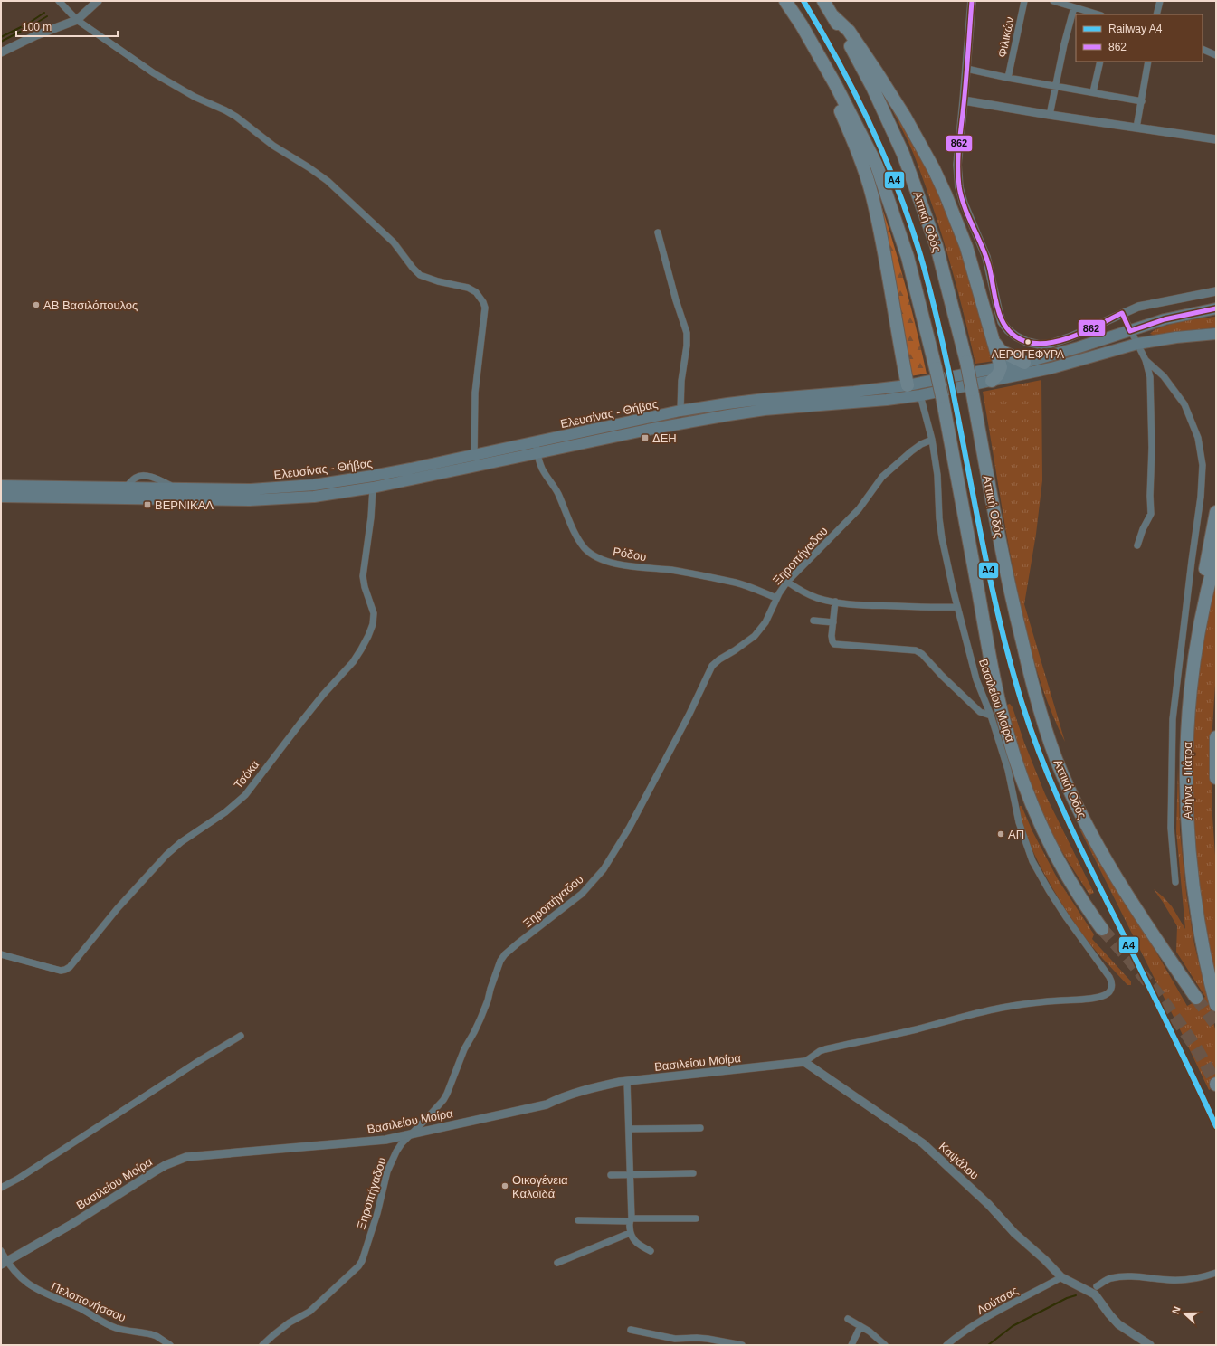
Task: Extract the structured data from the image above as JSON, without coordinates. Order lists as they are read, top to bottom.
{
  "streets": {
    "highway": ["Αττική Οδός", "Αθήνα - Πάτρα"],
    "main road": ["Ελευσίνας - Θήβας"],
    "street": [
      "Φιλικών",
      "Ρόδου",
      "Ξηροπήγαδου",
      "Βασιλείου Μοίρα",
      "Τσόκα",
      "Καψάλου",
      "Λούτσας",
      "Πελοπονήσσου"
    ]
  },
  "crossings": [
    ["Ελευσίνας - Θήβας", "Ρόδου"],
    ["Ελευσίνας - Θήβας", "Βασιλείου Μοίρα"],
    ["Ελευσίνας - Θήβας", "Τσόκα"],
    ["Ρόδου", "Ξηροπήγαδου"],
    ["Ξηροπήγαδου", "Βασιλείου Μοίρα"],
    ["Βασιλείου Μοίρα", "Καψάλου"],
    ["Βασιλείου Μοίρα", "Πελοπονήσσου"],
    ["Καψάλου", "Λούτσας"]
  ],
  "places": {
    "other": [
      "ΑΒ Βασιλόπουλος",
      "ΑΕΡΟΓΕΦΥΡΑ",
      "ΑΠ",
      "Οικογένεια Καλοϊδά"
    ],
    "transit": ["ΔΕΗ", "ΒΕΡΝΙΚΑΛ"]
  },
  "lines": ["rail line A4", "transit line 862"],
  "legend": ["Railway A4", "862"],
  "scale_bar": "100 m",
  "north": "left"
}
